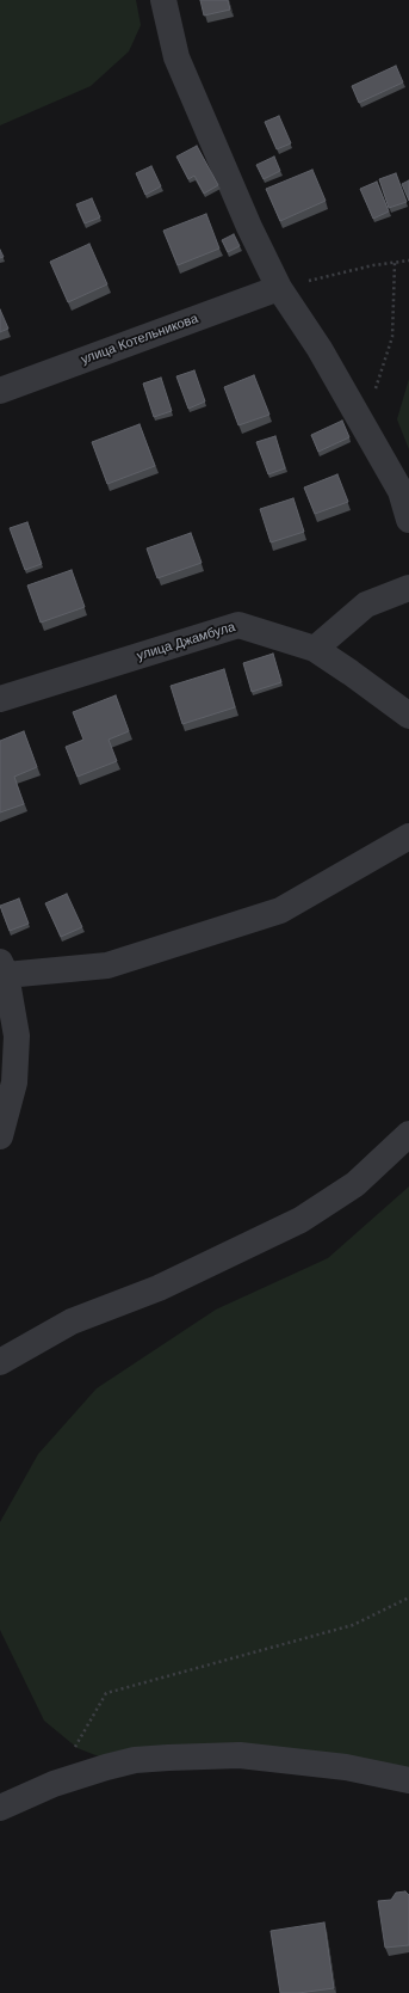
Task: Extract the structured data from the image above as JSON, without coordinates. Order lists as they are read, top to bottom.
{
  "streets": {
    "street": ["улица Котельникова", "улица Джамбула"]
  }
}
